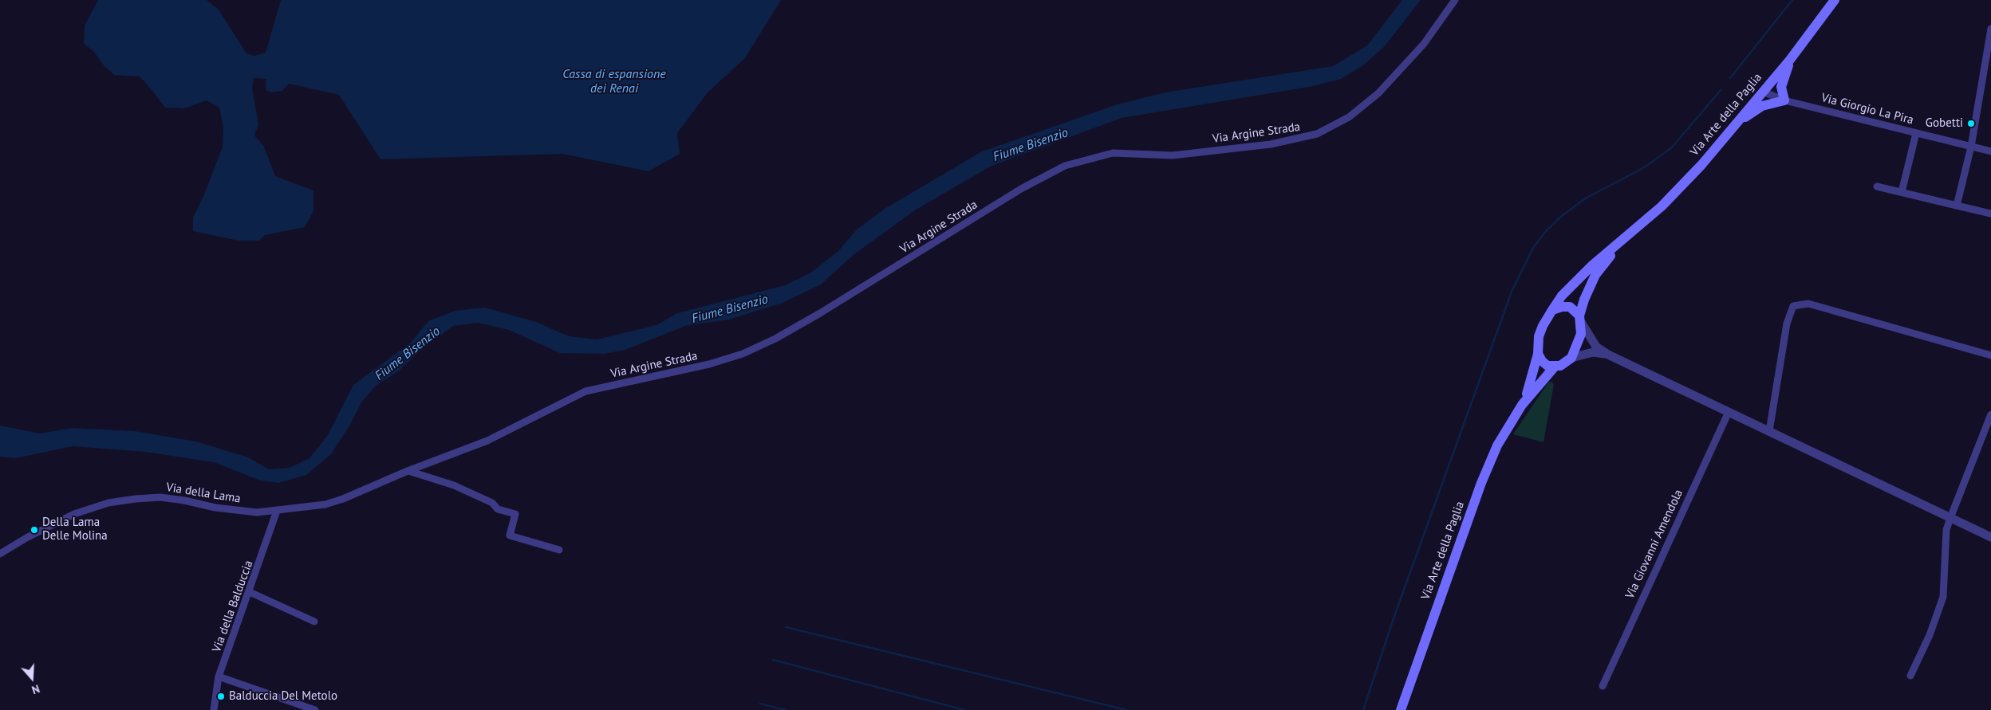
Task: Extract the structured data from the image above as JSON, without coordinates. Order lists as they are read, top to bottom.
{
  "streets": {
    "main road": ["Via Arte della Paglia"],
    "street": [
      "Via Giorgio La Pira",
      "Via Argine Strada",
      "Via della Lama",
      "Via Giovanni Amendola",
      "Via della Balduccia"
    ]
  },
  "crossings": [
    ["Via Giorgio La Pira", "Via Arte della Paglia"],
    ["Via Argine Strada", "Via della Lama"],
    ["Via della Lama", "Via della Balduccia"]
  ],
  "water": ["Cassa di espansione dei Renai", "Fiume Bisenzio"],
  "places": ["Gobetti", "Della Lama Delle Molina", "Balduccia Del Metolo"],
  "north": "bottom"
}
